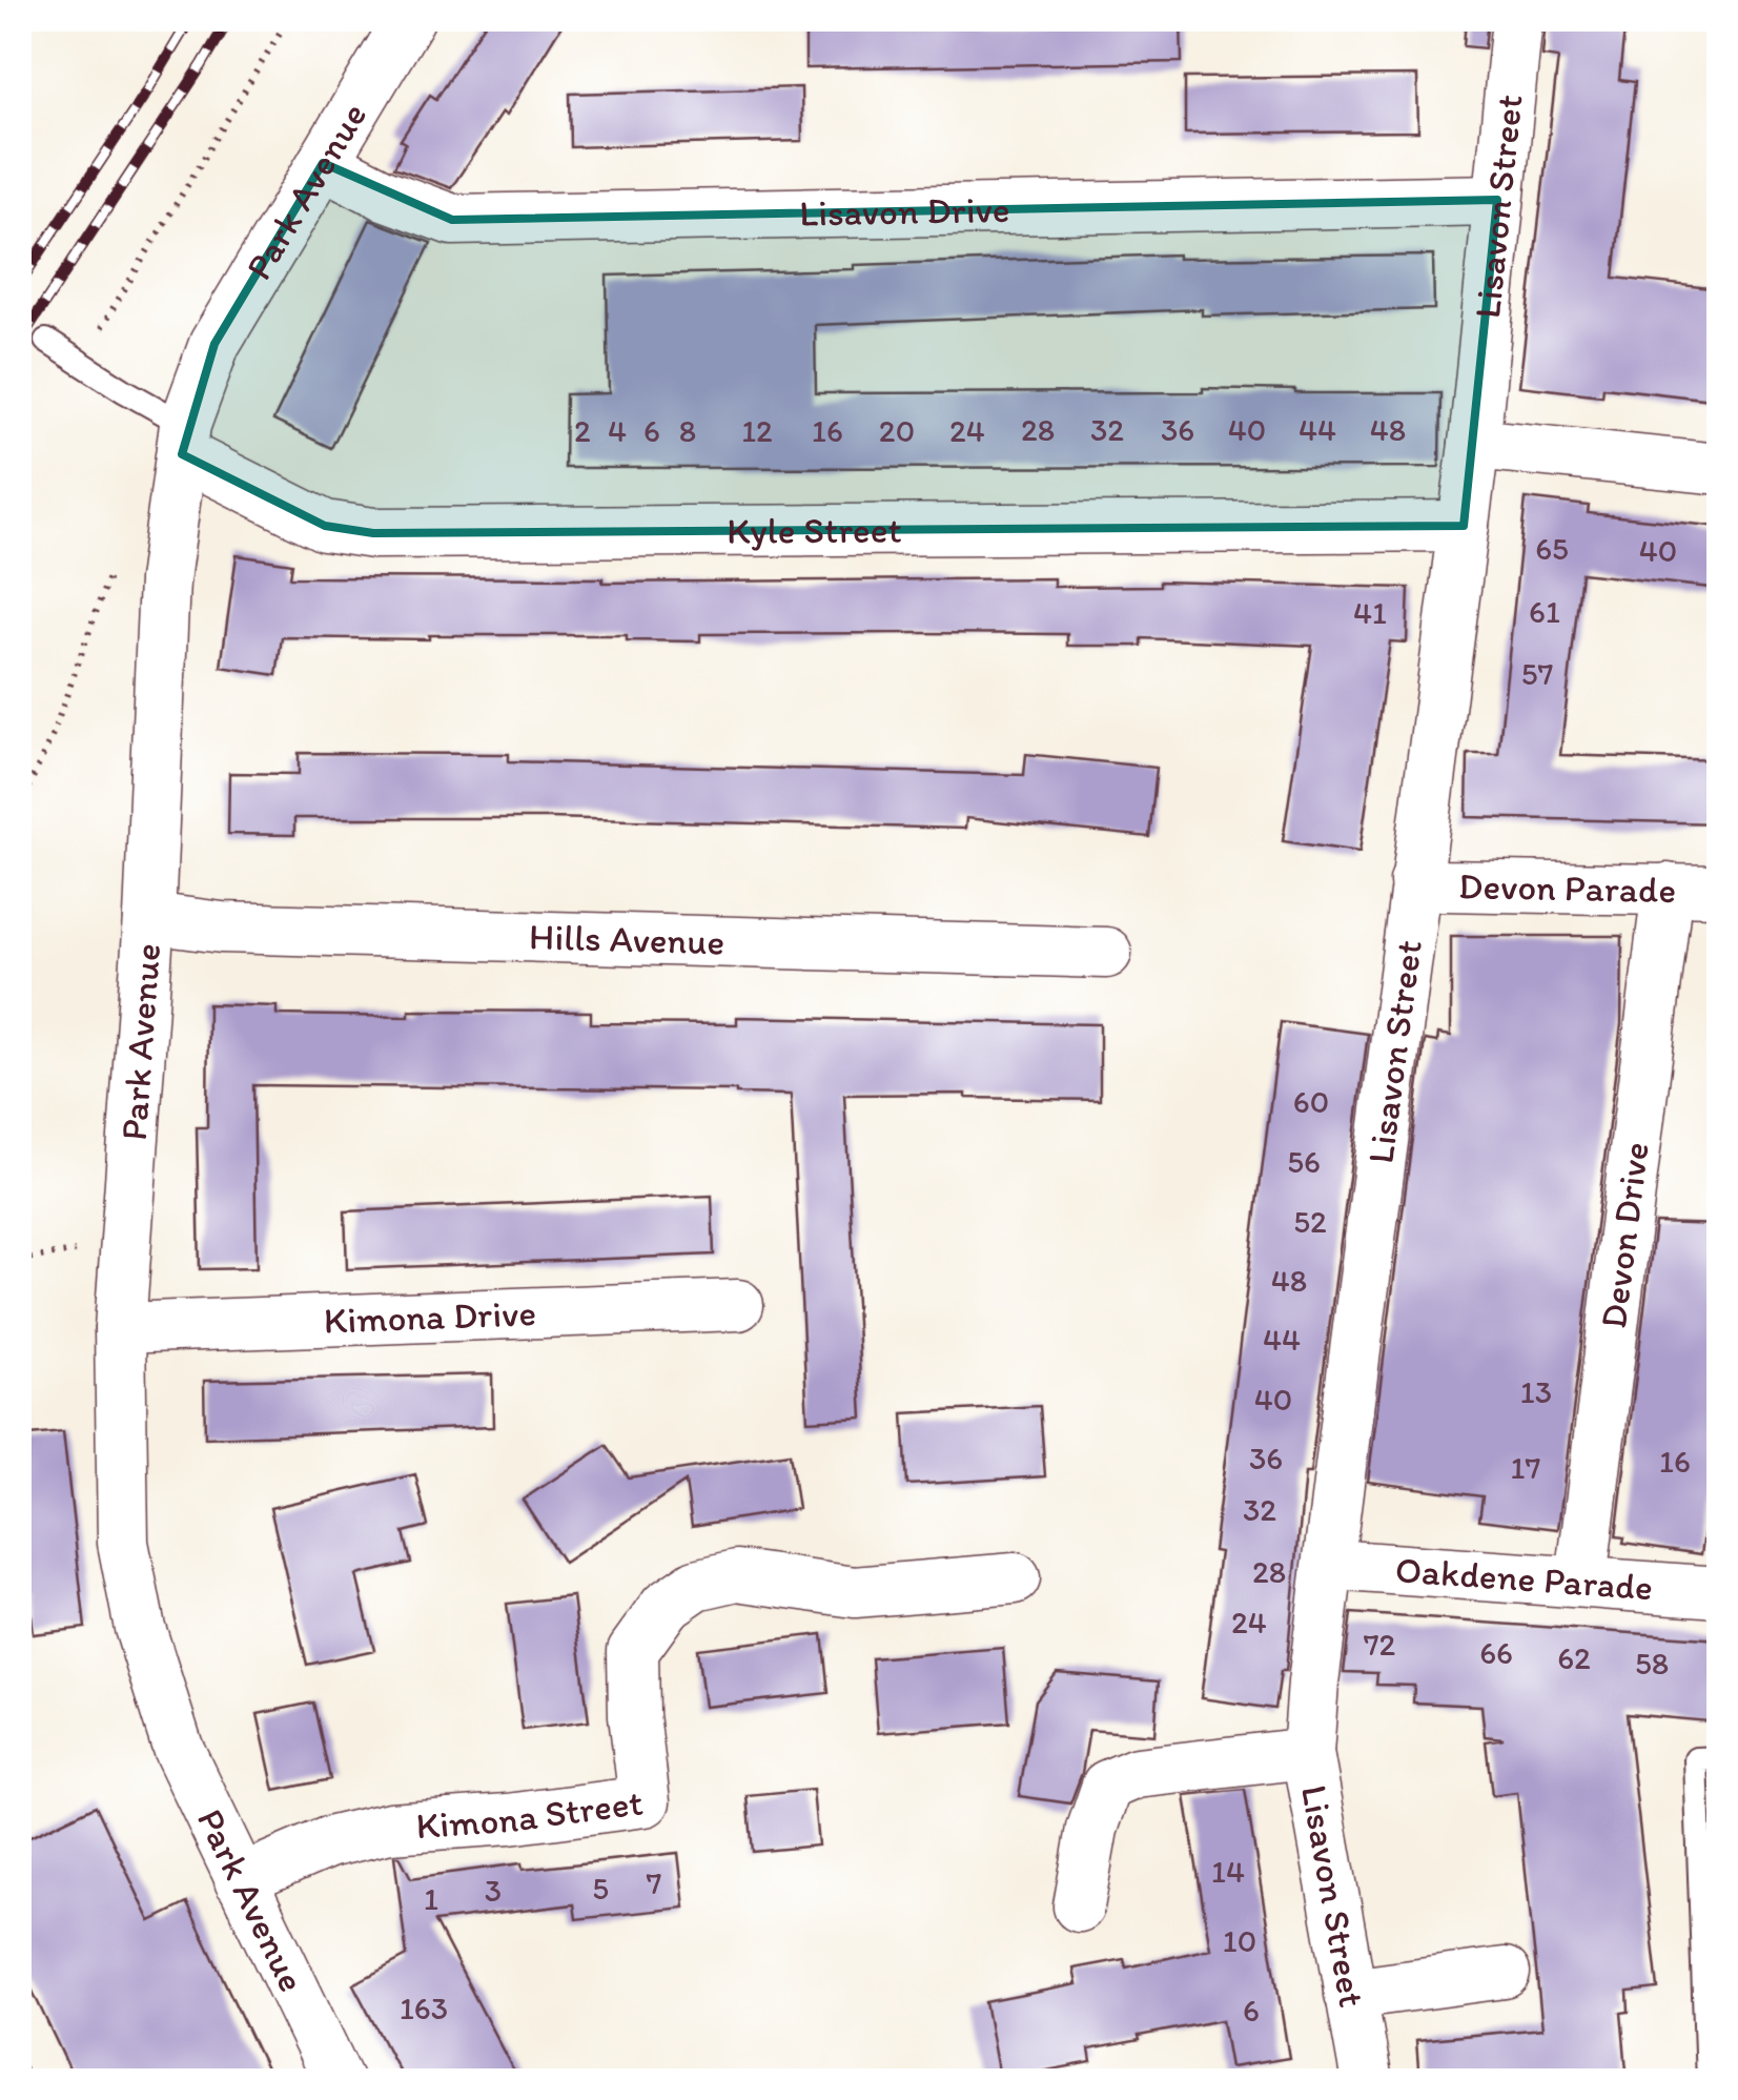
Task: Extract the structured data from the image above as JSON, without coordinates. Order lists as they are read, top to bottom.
{
  "streets": {
    "street": [
      "Park Avenue",
      "Lisavon Street",
      "Lisavon Drive",
      "Kyle Street",
      "Devon Parade",
      "Hills Avenue",
      "Devon Drive",
      "Kimona Drive",
      "Oakdene Parade",
      "Kimona Street"
    ]
  },
  "crossings": [
    ["Park Avenue", "Lisavon Drive"],
    ["Park Avenue", "Kyle Street"],
    ["Park Avenue", "Hills Avenue"],
    ["Park Avenue", "Kimona Drive"],
    ["Park Avenue", "Kimona Street"],
    ["Lisavon Street", "Lisavon Drive"],
    ["Lisavon Street", "Kyle Street"],
    ["Lisavon Street", "Devon Parade"],
    ["Lisavon Street", "Oakdene Parade"],
    ["Devon Parade", "Devon Drive"],
    ["Devon Drive", "Oakdene Parade"]
  ],
  "house_numbers": [
    "28",
    "32",
    "36",
    "40",
    "44",
    "48",
    "2",
    "4",
    "6",
    "8",
    "12",
    "16",
    "20",
    "24",
    "65",
    "40",
    "61",
    "41",
    "57",
    "60",
    "56",
    "52",
    "48",
    "44",
    "13",
    "40",
    "36",
    "16",
    "17",
    "32",
    "28",
    "24",
    "72",
    "66",
    "62",
    "58",
    "14",
    "7",
    "5",
    "3",
    "1",
    "10",
    "163",
    "6"
  ]
}
